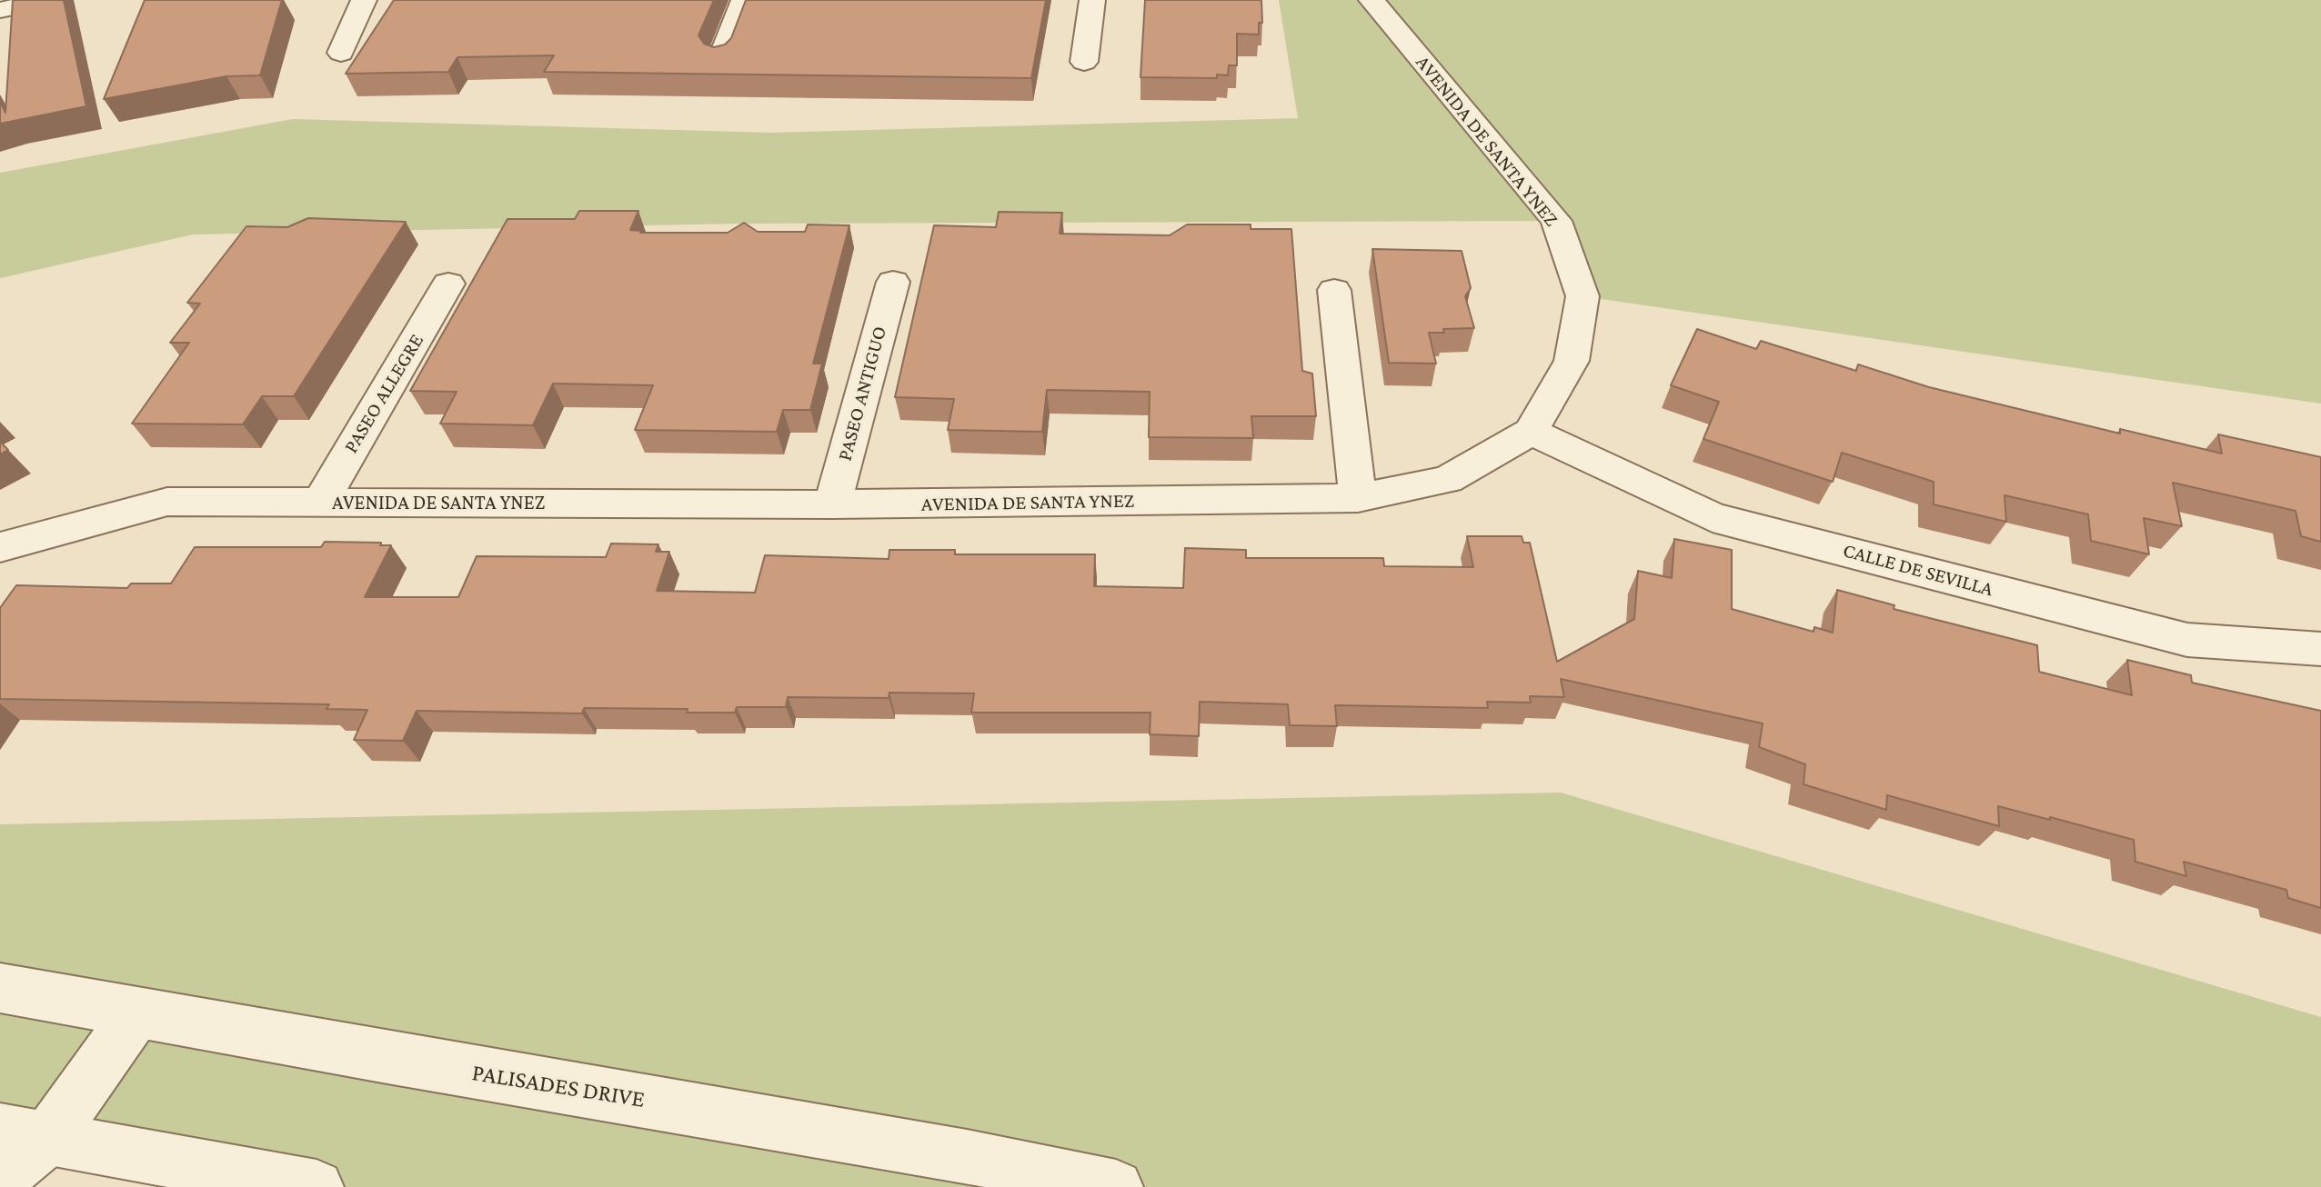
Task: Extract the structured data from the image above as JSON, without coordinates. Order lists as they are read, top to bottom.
{
  "streets": {
    "street": [
      "AVENIDA DE SANTA YNEZ",
      "PASEO ALLEGRE",
      "PASEO ANTIGUO",
      "CALLE DE SEVILLA",
      "PALISADES DRIVE"
    ]
  },
  "crossings": [
    ["AVENIDA DE SANTA YNEZ", "PASEO ALLEGRE"],
    ["AVENIDA DE SANTA YNEZ", "PASEO ANTIGUO"],
    ["AVENIDA DE SANTA YNEZ", "CALLE DE SEVILLA"]
  ]
}
